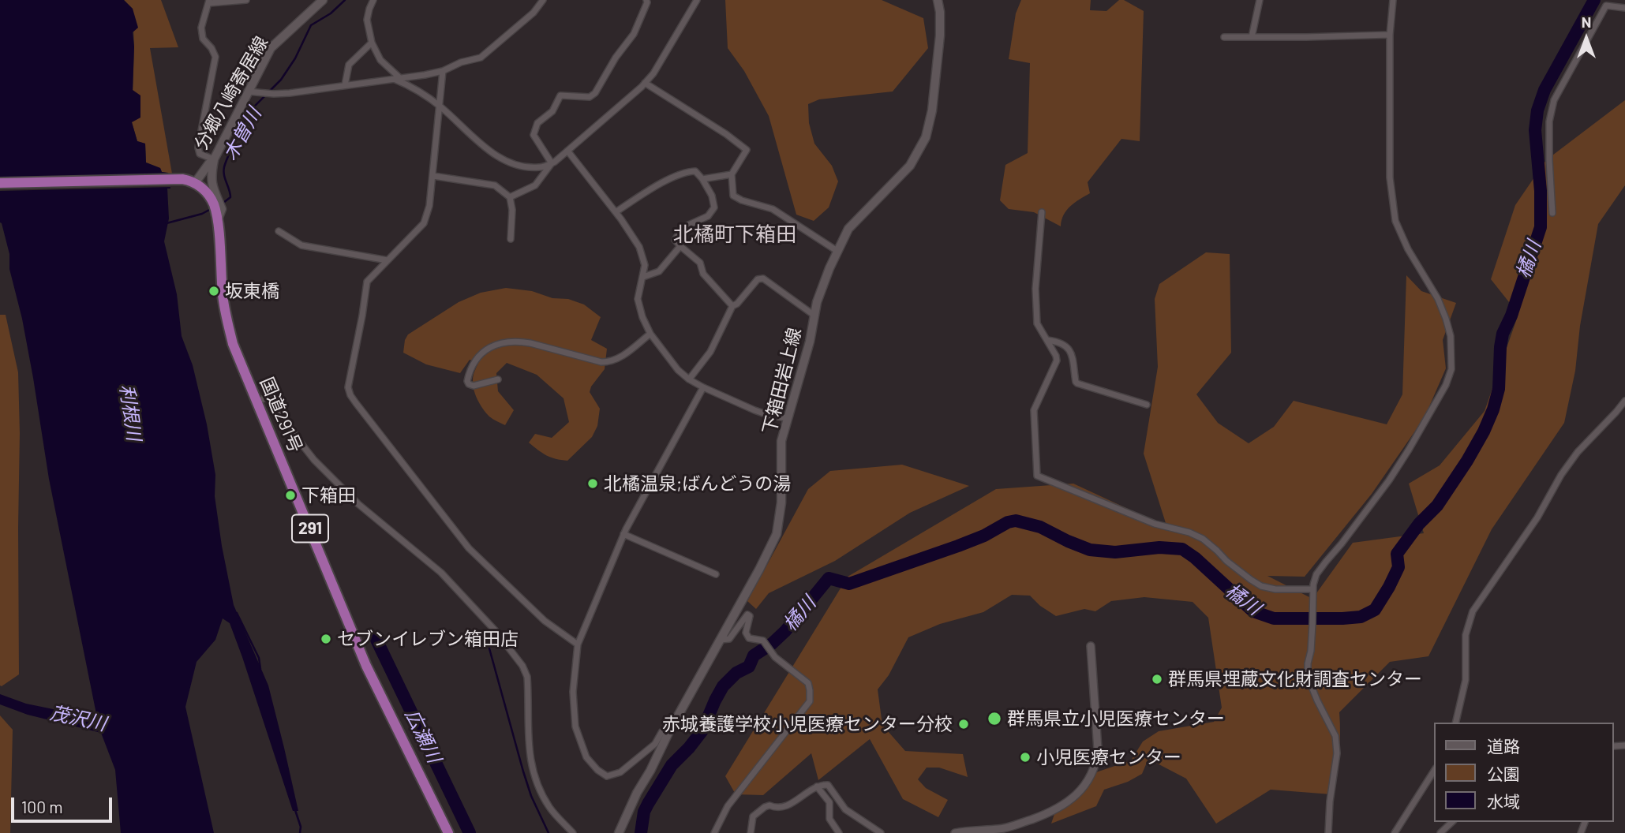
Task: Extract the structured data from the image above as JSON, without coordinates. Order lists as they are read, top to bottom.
{
  "streets": {
    "highway": ["国道291号", "291"],
    "main road": ["分郷八崎寄居線", "下箱田岩上線"]
  },
  "districts": ["北橘町下箱田"],
  "water": [
    "木曽川",
    "橘川",
    "利根川",
    "茂沢川",
    "広瀬川"
  ],
  "places": [
    "坂東橋",
    "北橘温泉;ばんどうの湯",
    "下箱田",
    "セブンイレブン箱田店",
    "群馬県埋蔵文化財調査センター",
    "群馬県立小児医療センター",
    "赤城養護学校小児医療センター分校",
    "小児医療センター"
  ],
  "legend": ["道路", "公園", "水域"],
  "scale_bar": "100 m",
  "north": "top"
}
